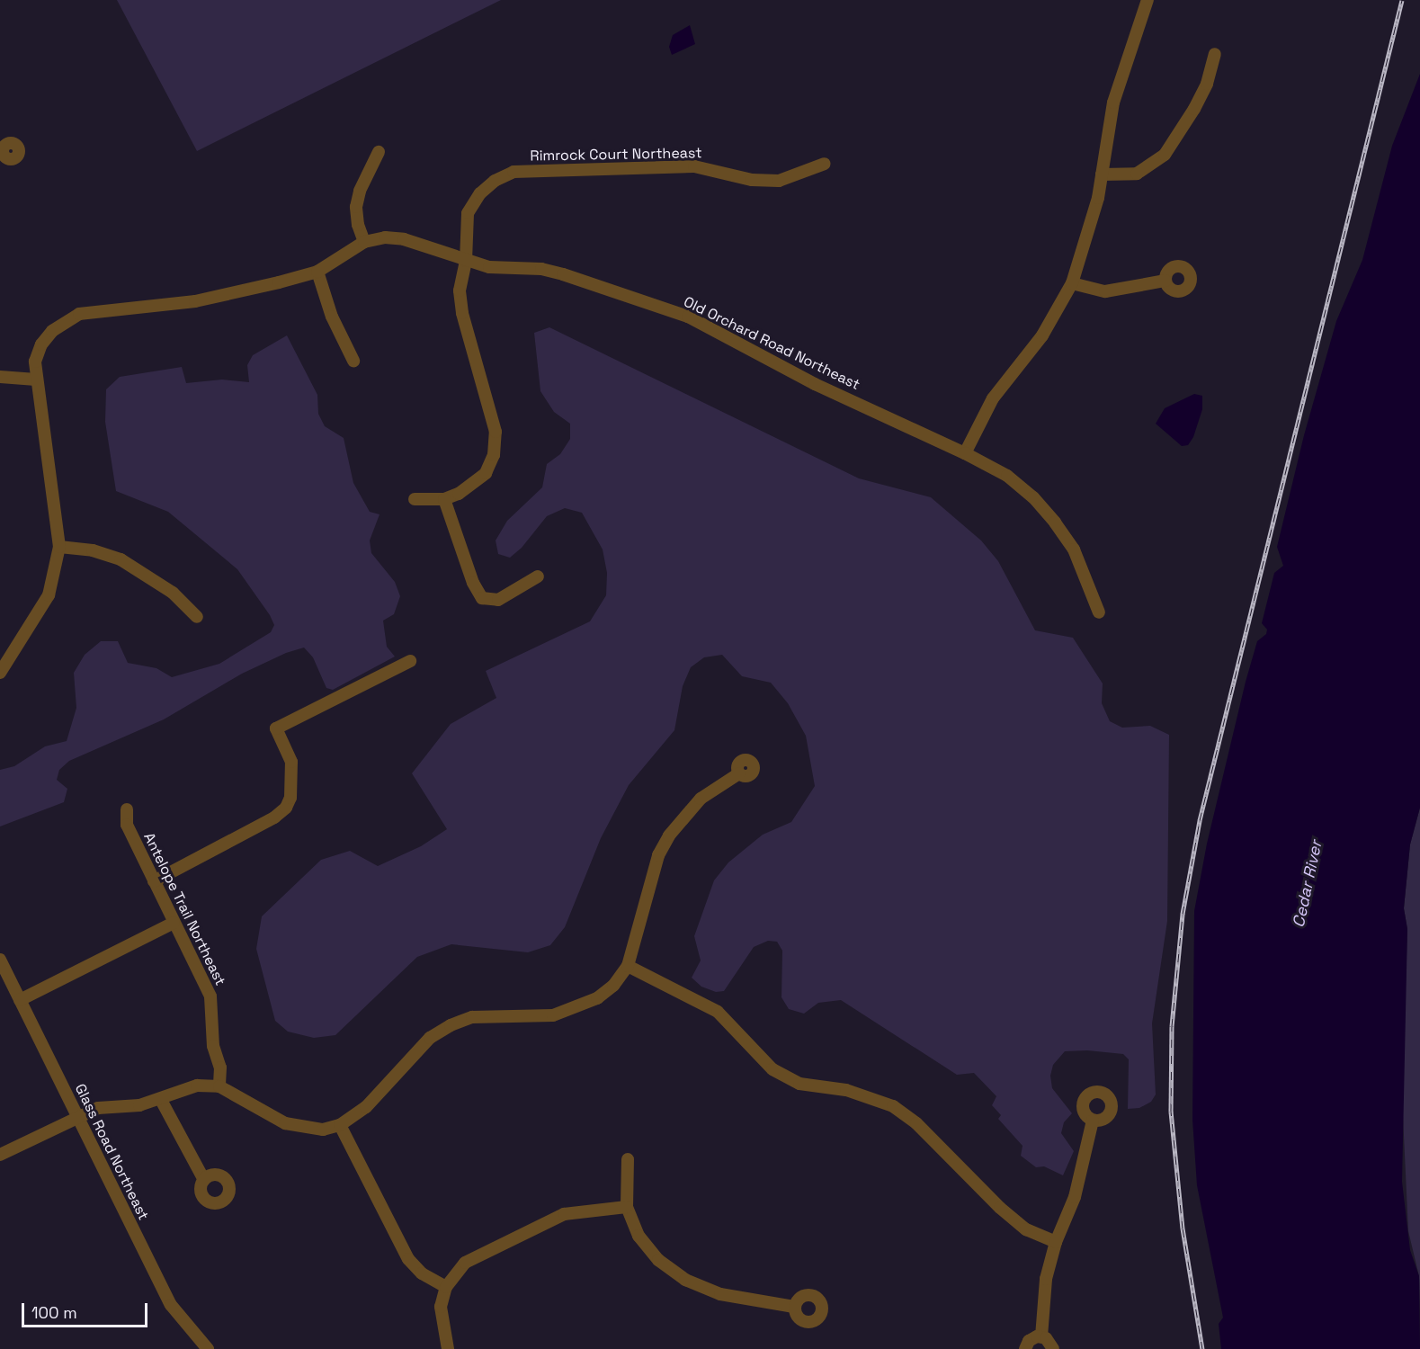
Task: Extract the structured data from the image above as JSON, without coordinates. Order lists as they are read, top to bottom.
{
  "streets": {
    "street": [
      "Rimrock Court Northeast",
      "Old Orchard Road Northeast",
      "Antelope Trail Northeast",
      "Glass Road Northeast"
    ]
  },
  "crossings": [
    ["Rimrock Court Northeast", "Old Orchard Road Northeast"]
  ],
  "water": ["Cedar River"],
  "scale_bar": "100 m"
}
